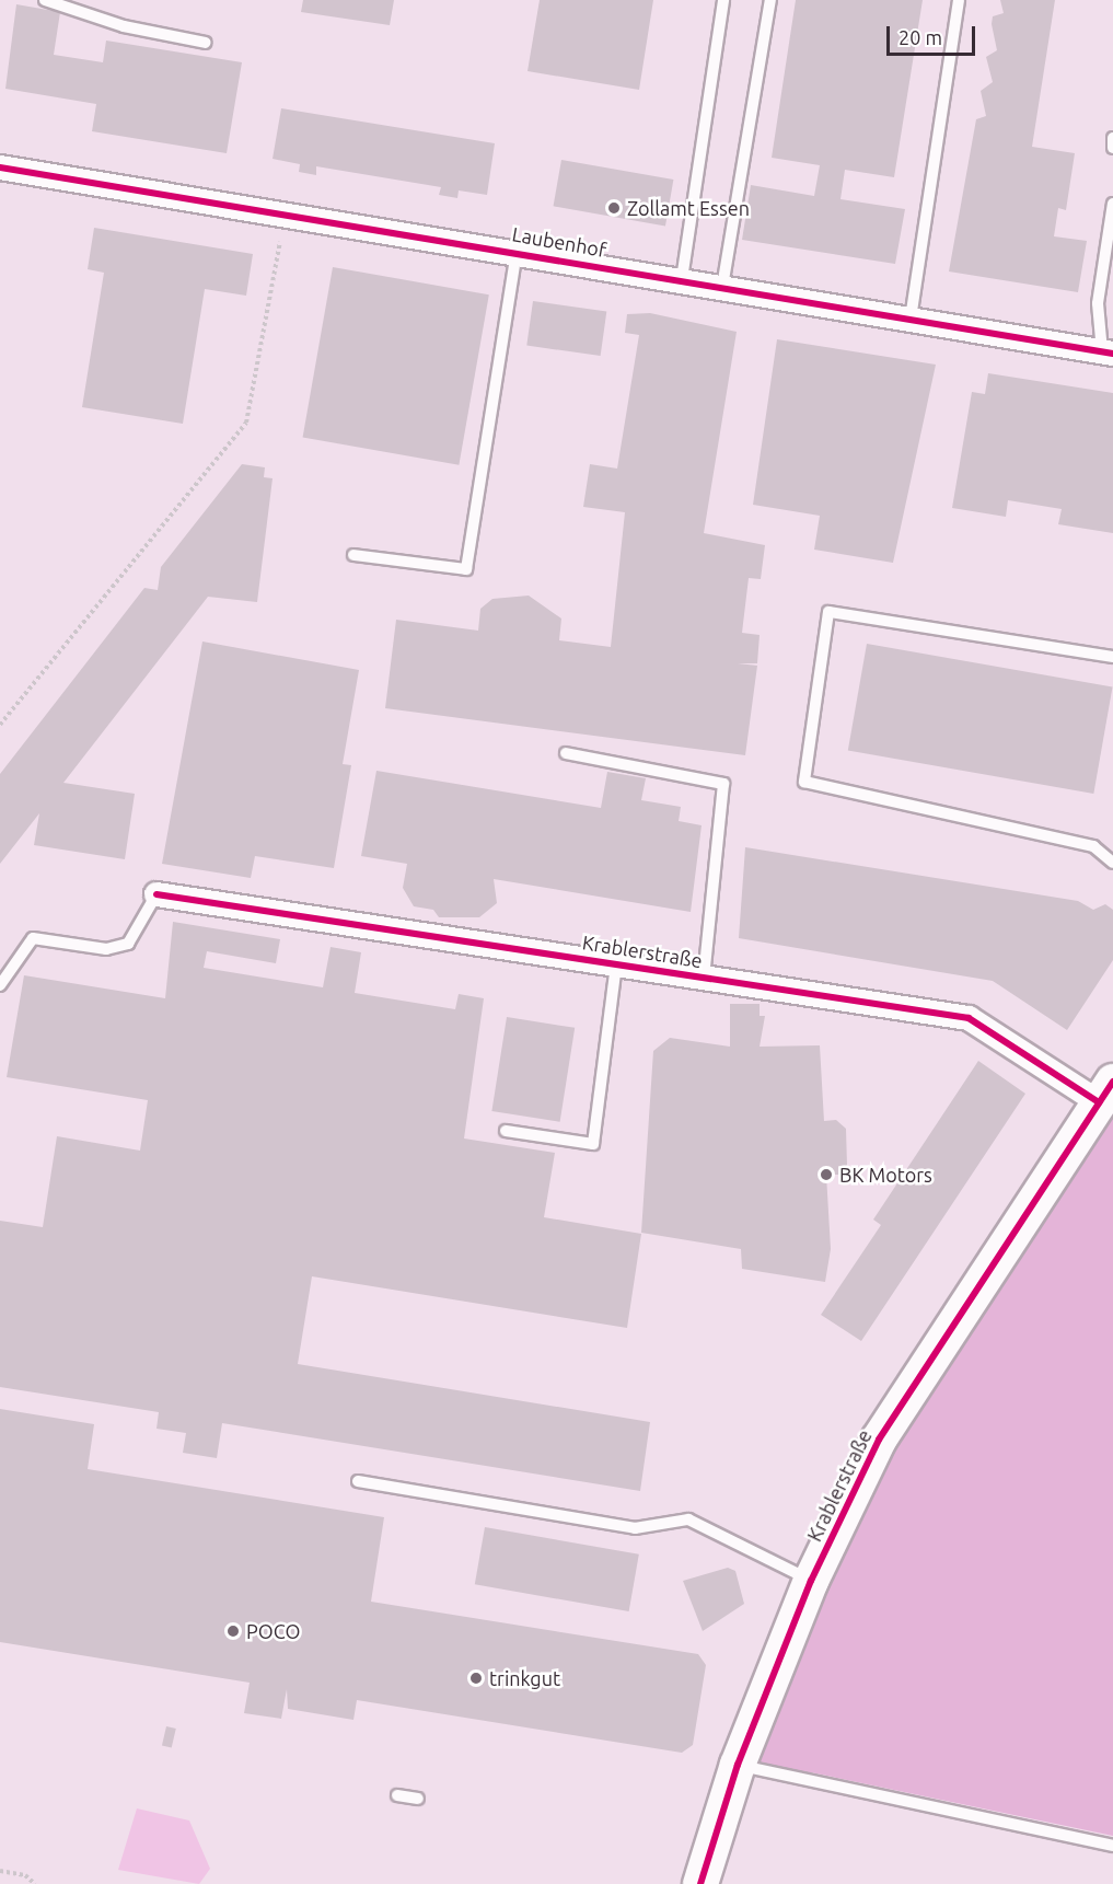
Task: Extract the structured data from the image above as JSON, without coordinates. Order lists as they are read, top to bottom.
{
  "streets": {
    "street": ["Laubenhof", "Krablerstraße"]
  },
  "places": [
    "Zollamt Essen",
    "BK Motors",
    "POCO",
    "trinkgut"
  ],
  "scale_bar": "20 m"
}
